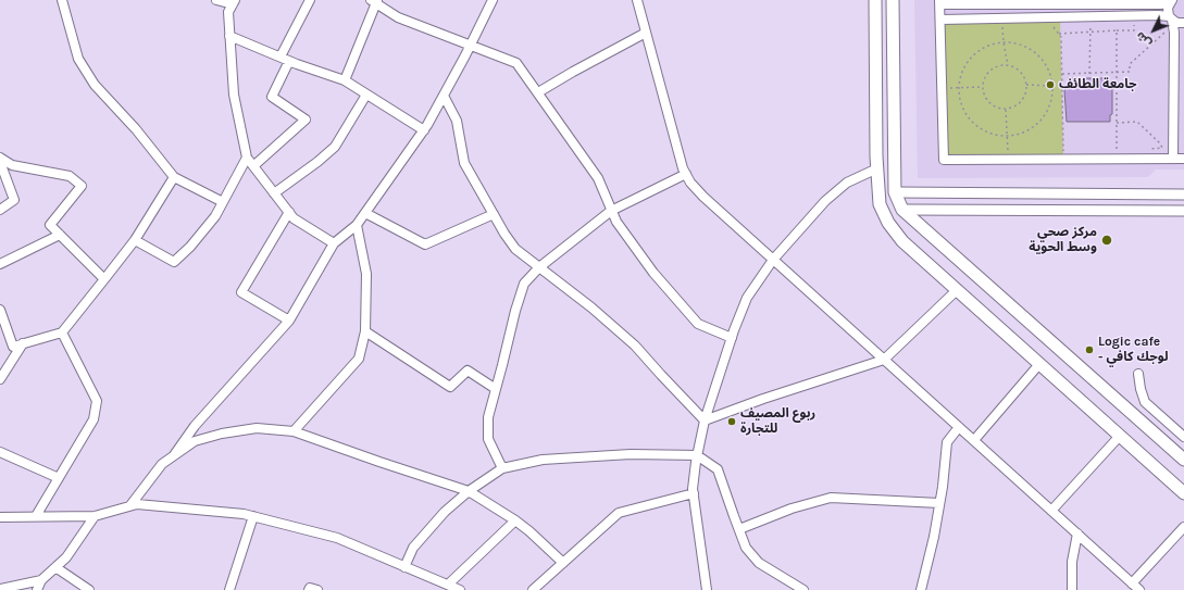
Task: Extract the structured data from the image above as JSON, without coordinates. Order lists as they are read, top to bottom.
{
  "places": [
    "جامعة الطائف",
    "مركز صحي وسط الحوية",
    "Logic cafe - لوجك كافي",
    "ربوع المصيف للتجارة"
  ],
  "north": "bottom left"
}
